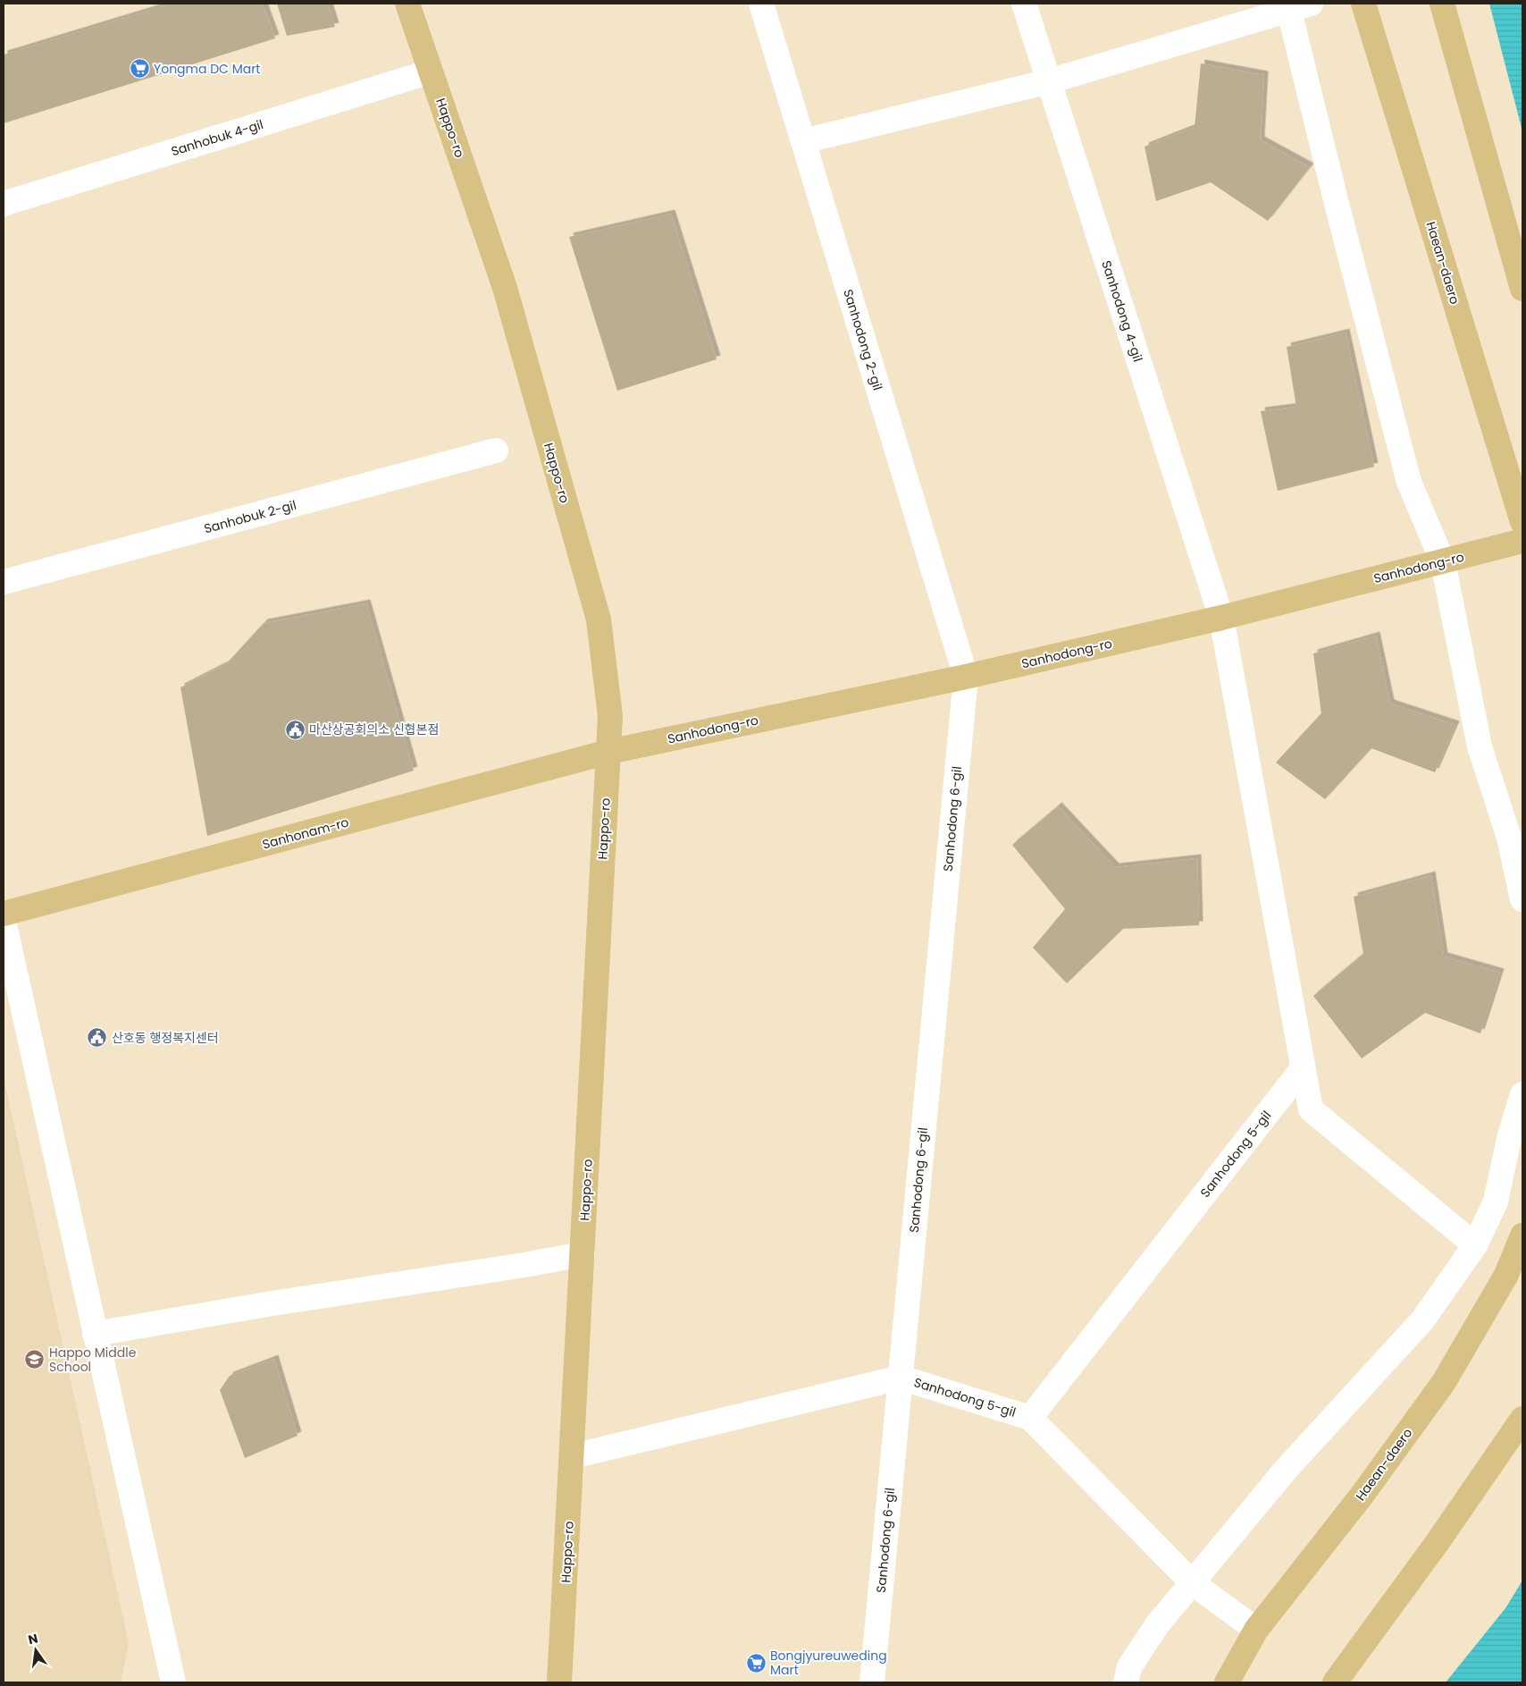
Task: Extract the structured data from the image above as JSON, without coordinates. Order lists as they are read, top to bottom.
{
  "streets": {
    "main road": [
      "Happo-ro",
      "Haean-daero",
      "Sanhodong-ro",
      "Sanhonam-ro"
    ],
    "street": [
      "Sanhobuk 4-gil",
      "Sanhodong 4-gil",
      "Sanhodong 2-gil",
      "Sanhobuk 2-gil",
      "Sanhodong 6-gil",
      "Sanhodong 5-gil"
    ]
  },
  "crossings": [
    ["Happo-ro", "Sanhobuk 4-gil"],
    ["Happo-ro", "Sanhodong-ro"],
    ["Happo-ro", "Sanhonam-ro"],
    ["Happo-ro", "Sanhodong 5-gil"],
    ["Sanhodong 4-gil", "Sanhodong-ro"],
    ["Sanhodong 4-gil", "Sanhodong 5-gil"],
    ["Sanhodong 2-gil", "Sanhodong-ro"],
    ["Sanhodong 2-gil", "Sanhodong 6-gil"],
    ["Sanhodong-ro", "Sanhodong 6-gil"],
    ["Sanhodong-ro", "Sanhonam-ro"],
    ["Sanhodong 6-gil", "Sanhodong 5-gil"]
  ],
  "places": {
    "supermarket": ["Yongma DC Mart", "Bongjyureuweding Mart"],
    "public building": ["마산상공회의소 신협본점", "산호동 행정복지센터"],
    "school or university": ["Happo Middle School"]
  },
  "north": "top"
}
